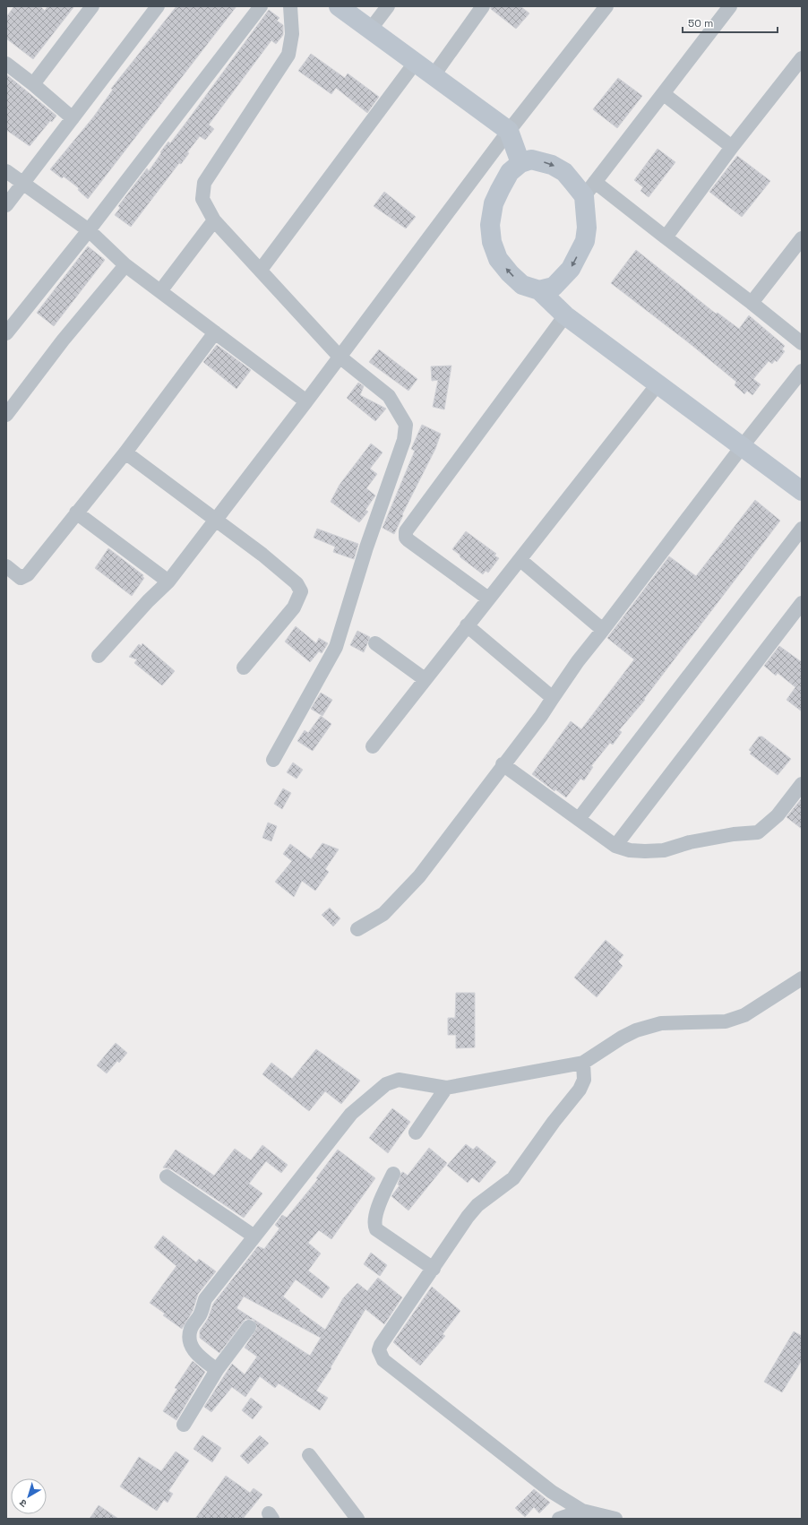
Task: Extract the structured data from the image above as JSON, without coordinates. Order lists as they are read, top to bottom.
{
  "scale_bar": "50 m",
  "north": "bottom left"
}
